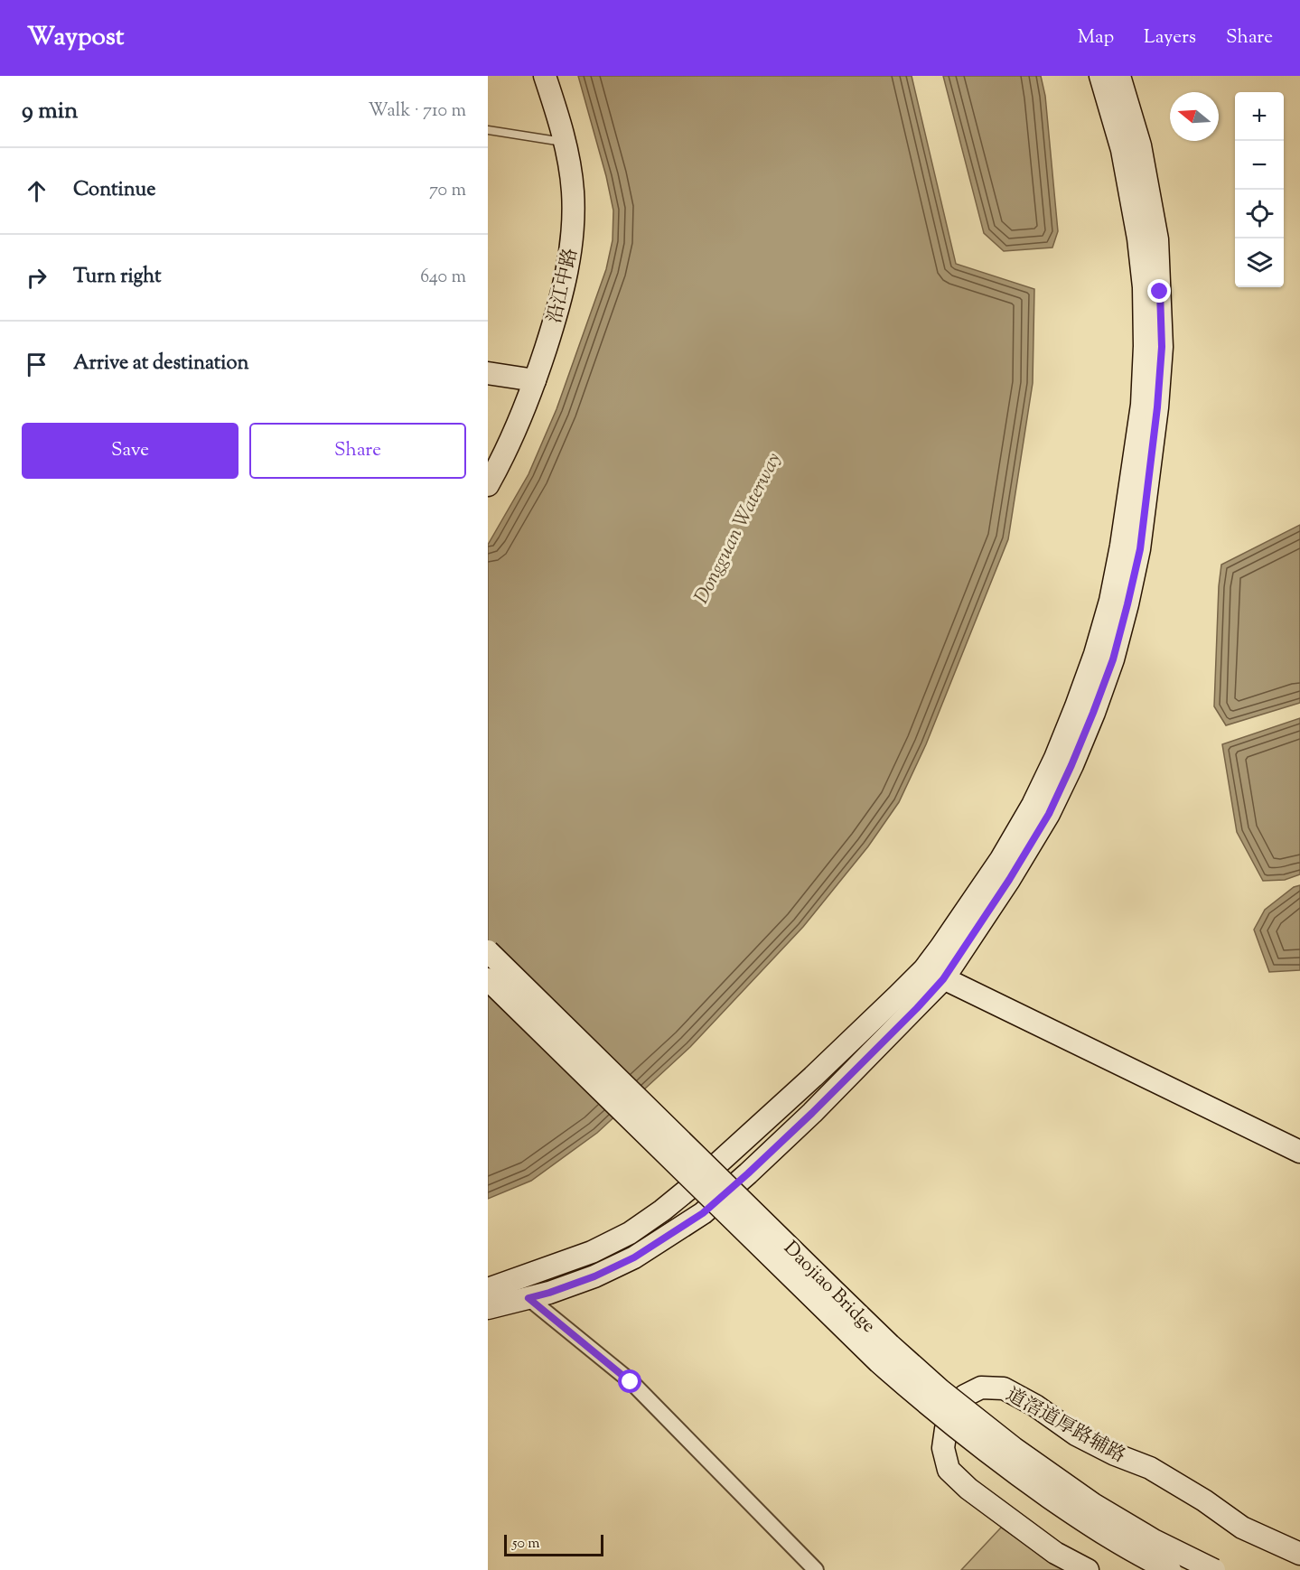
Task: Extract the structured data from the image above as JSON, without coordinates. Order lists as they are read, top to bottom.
{
  "streets": {
    "street": ["沿江中路", "Daojiao Bridge", "道滘道厚路辅路"]
  },
  "water": ["Dongguan Waterway"],
  "scale_bar": "50 m",
  "north": "left",
  "page": {
    "header": "Waypost",
    "nav": ["Map", "Layers", "Share"],
    "heading": ["9 min", "Walk · 710 m"],
    "map_buttons": ["+", "−"],
    "list": [
      ["Continue", "70 m"],
      ["Turn right", "640 m"],
      "Arrive at destination"
    ],
    "buttons": ["Save", "Share"],
    "scale": "50 m"
  }
}
